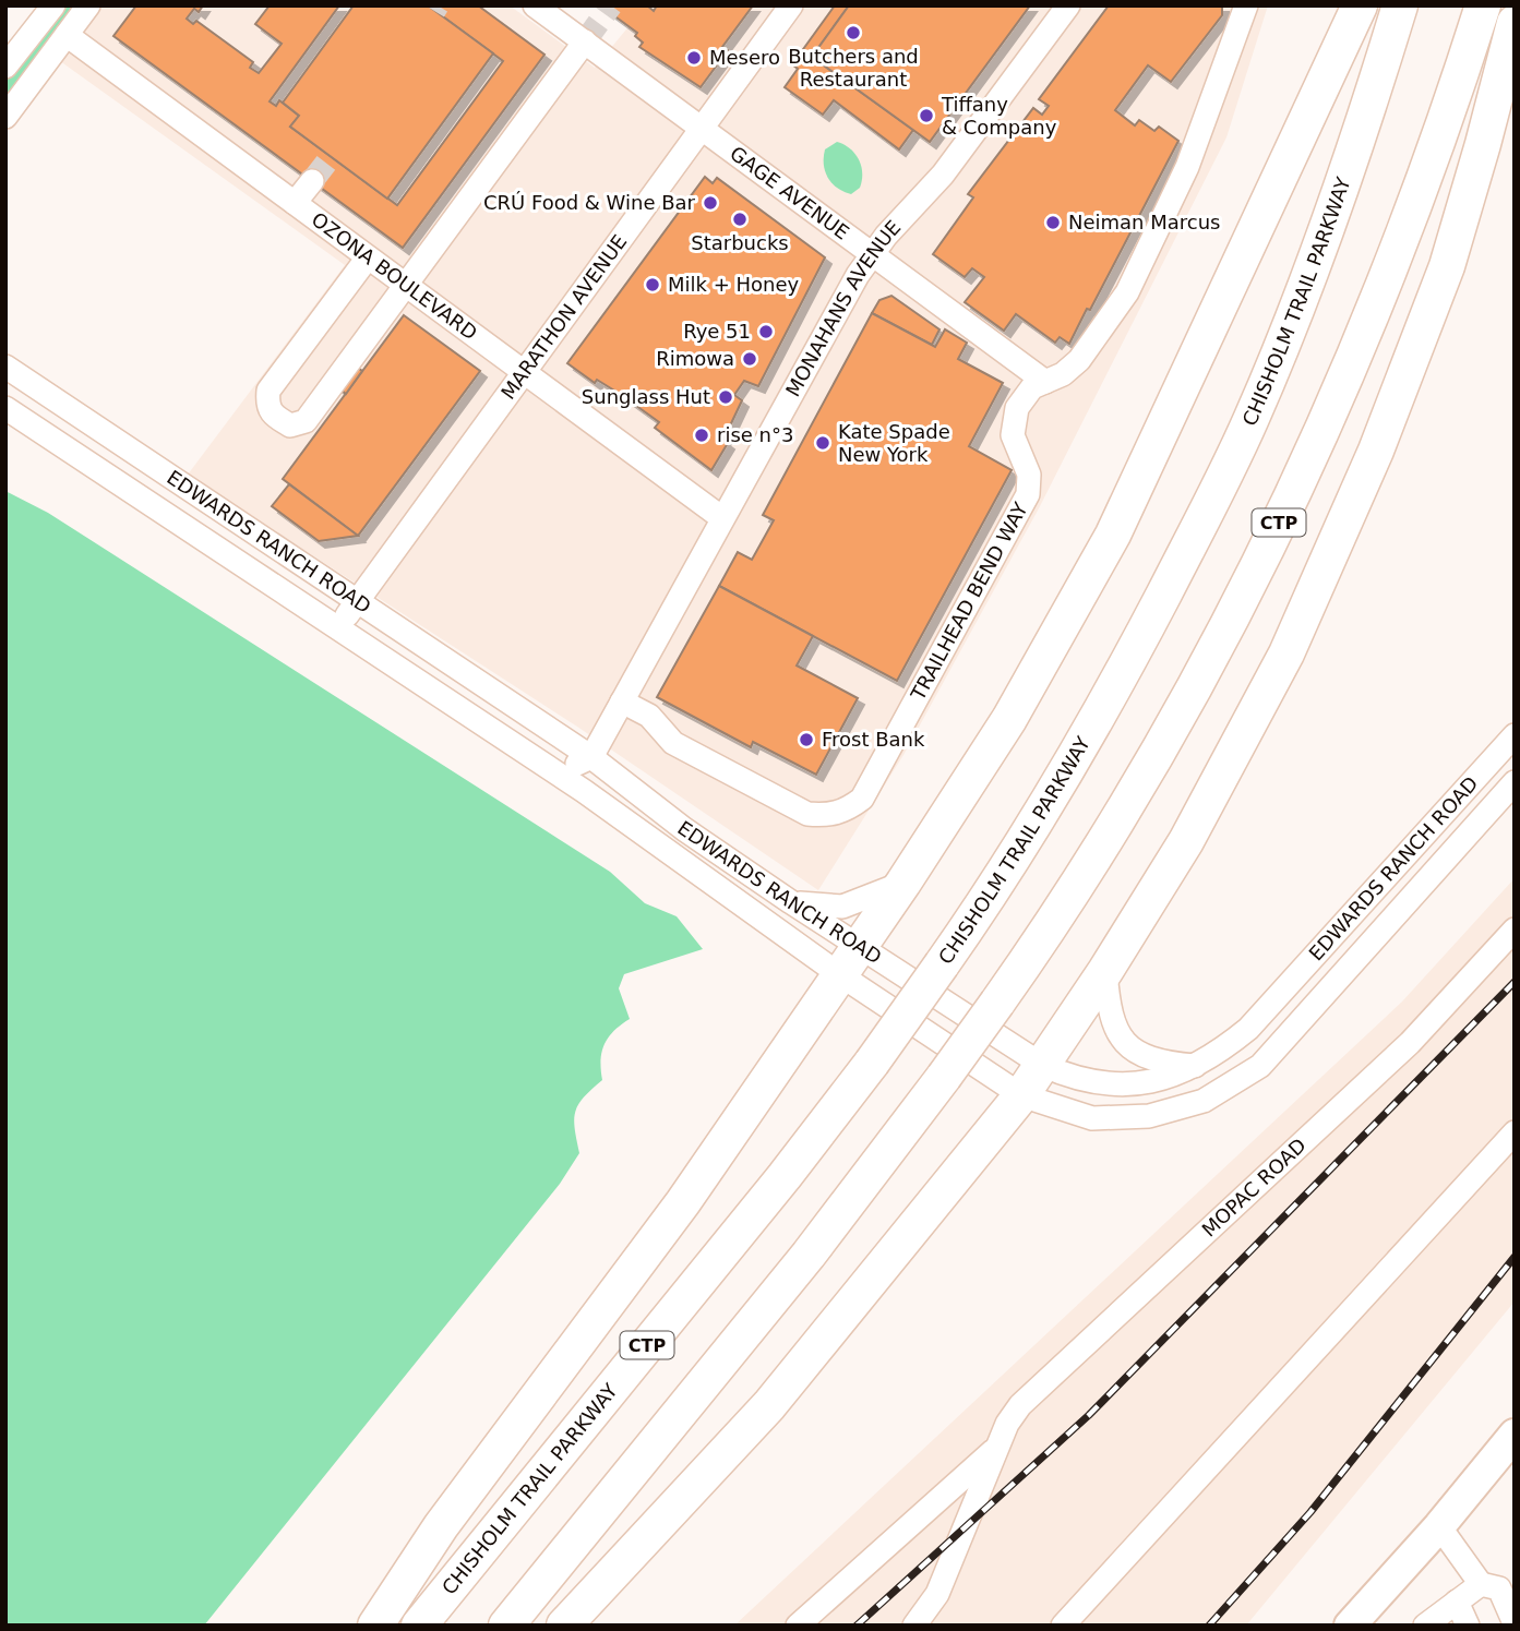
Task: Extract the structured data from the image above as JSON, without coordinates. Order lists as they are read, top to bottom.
{
  "streets": {
    "highway": ["CHISHOLM TRAIL PARKWAY", "CTP"],
    "street": [
      "GAGE AVENUE",
      "OZONA BOULEVARD",
      "MONAHANS AVENUE",
      "MARATHON AVENUE",
      "EDWARDS RANCH ROAD",
      "TRAILHEAD BEND WAY",
      "MOPAC ROAD"
    ]
  },
  "crossings": [
    ["GAGE AVENUE", "MONAHANS AVENUE"],
    ["GAGE AVENUE", "MARATHON AVENUE"],
    ["GAGE AVENUE", "TRAILHEAD BEND WAY"],
    ["OZONA BOULEVARD", "MONAHANS AVENUE"],
    ["OZONA BOULEVARD", "MARATHON AVENUE"],
    ["MONAHANS AVENUE", "EDWARDS RANCH ROAD"],
    ["MONAHANS AVENUE", "TRAILHEAD BEND WAY"],
    ["MARATHON AVENUE", "EDWARDS RANCH ROAD"]
  ],
  "places": [
    "Butchers and Restaurant",
    "Mesero",
    "Tiffany & Company",
    "CRÚ Food & Wine Bar",
    "Starbucks",
    "Neiman Marcus",
    "Milk + Honey",
    "Rye 51",
    "Rimowa",
    "Sunglass Hut",
    "rise n°3",
    "Kate Spade New York",
    "Frost Bank"
  ]
}
